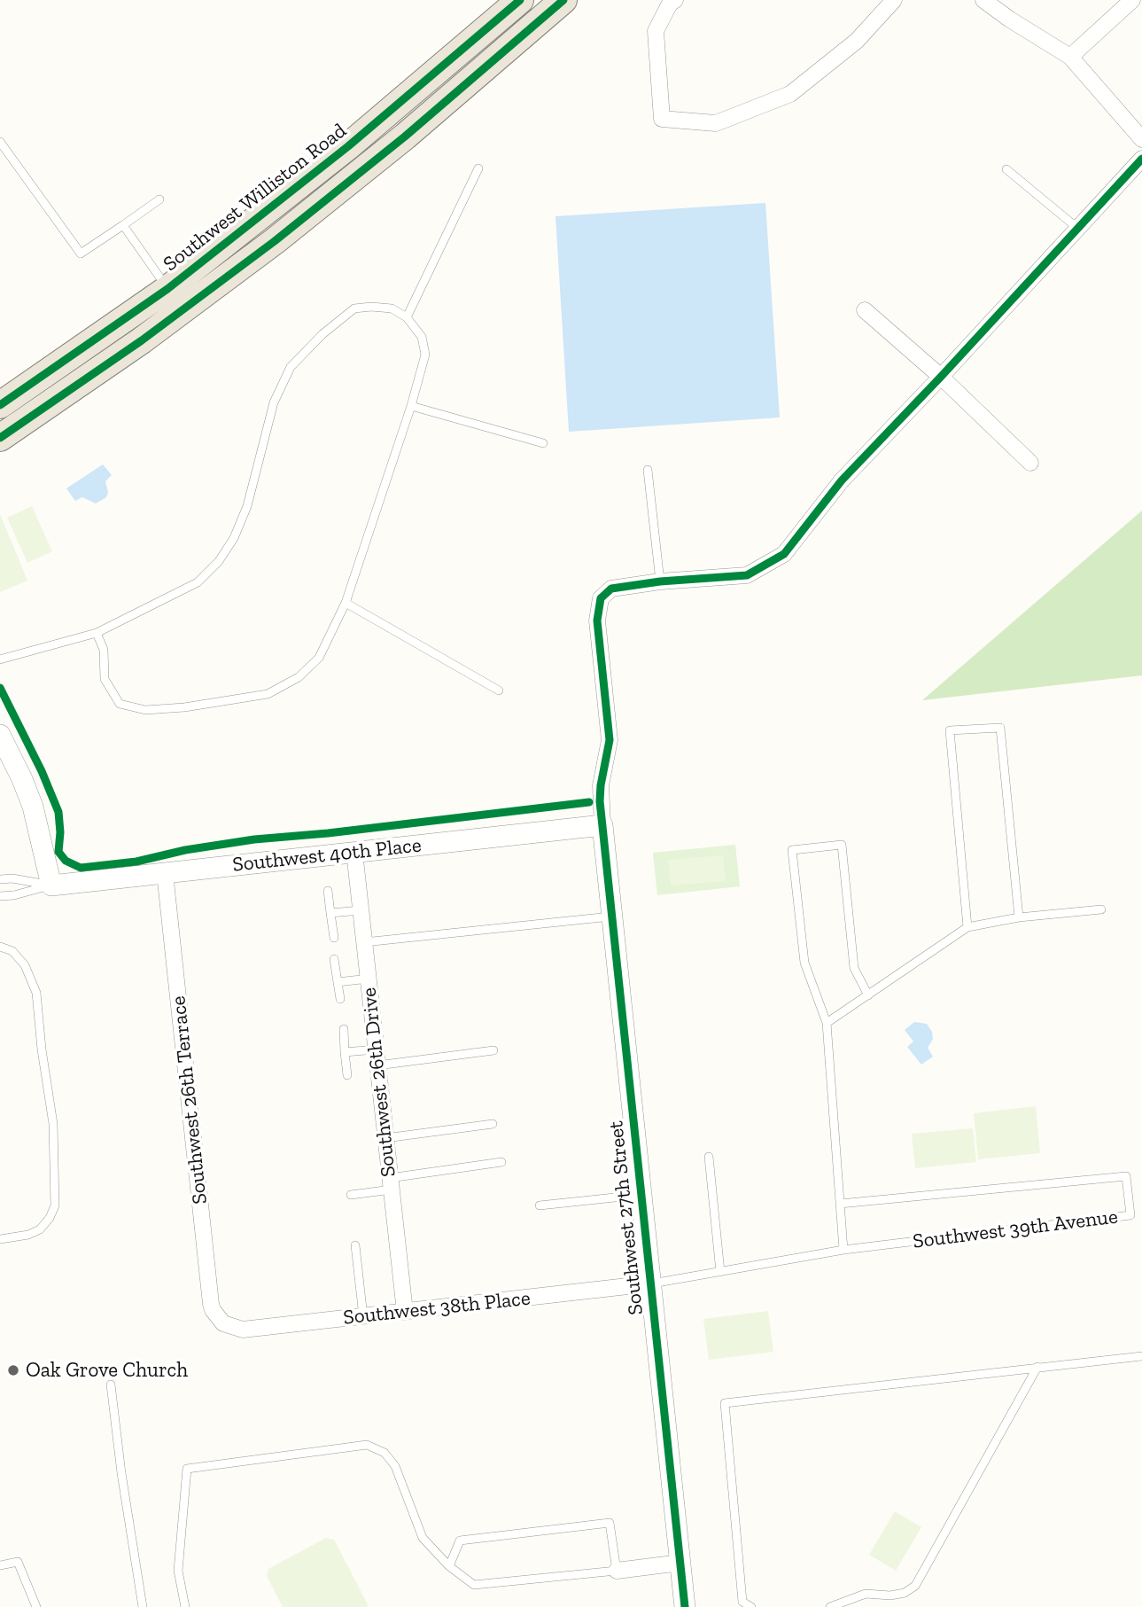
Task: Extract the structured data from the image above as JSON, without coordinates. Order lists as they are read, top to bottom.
{
  "streets": {
    "highway": ["Southwest Williston Road"],
    "street": [
      "Southwest 40th Place",
      "Southwest 26th Drive",
      "Southwest 26th Terrace",
      "Southwest 27th Street",
      "Southwest 38th Place"
    ],
    "lane": ["Southwest 39th Avenue"]
  },
  "crossings": [
    ["Southwest 40th Place", "Southwest 26th Drive"],
    ["Southwest 40th Place", "Southwest 26th Terrace"],
    ["Southwest 40th Place", "Southwest 27th Street"],
    ["Southwest 26th Drive", "Southwest 38th Place"],
    ["Southwest 26th Terrace", "Southwest 38th Place"],
    ["Southwest 27th Street", "Southwest 39th Avenue"],
    ["Southwest 27th Street", "Southwest 38th Place"],
    ["Southwest 39th Avenue", "Southwest 38th Place"]
  ],
  "places": ["Oak Grove Church"]
}
